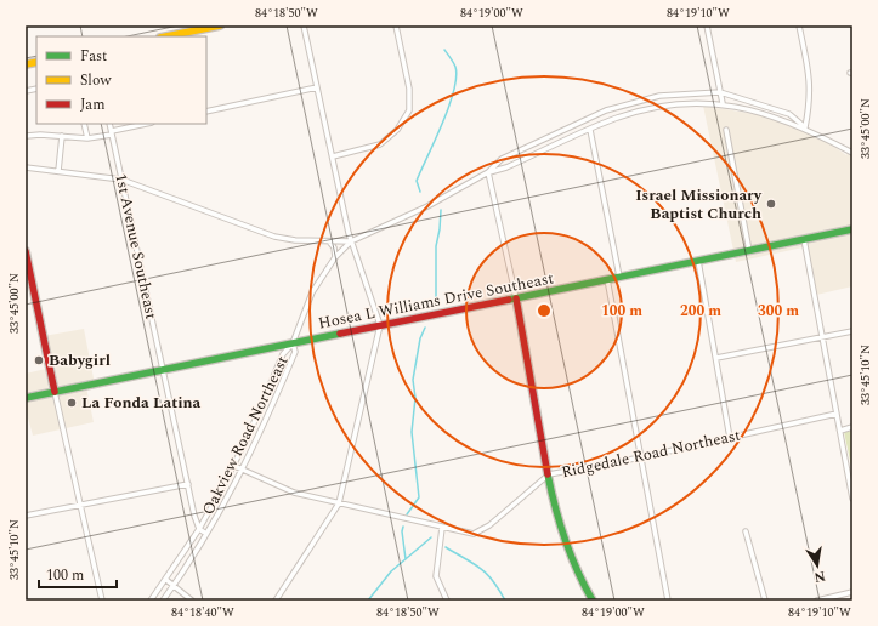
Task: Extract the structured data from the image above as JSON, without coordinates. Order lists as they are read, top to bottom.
{
  "streets": {
    "street": [
      "1st Avenue Southeast",
      "Hosea L Williams Drive Southeast",
      "Oakview Road Northeast",
      "Ridgedale Road Northeast"
    ]
  },
  "crossings": [
    ["1st Avenue Southeast", "Hosea L Williams Drive Southeast"],
    ["1st Avenue Southeast", "Oakview Road Northeast"],
    ["Hosea L Williams Drive Southeast", "Oakview Road Northeast"],
    ["Oakview Road Northeast", "Ridgedale Road Northeast"]
  ],
  "places": ["Israel Missionary Baptist Church", "Babygirl", "La Fonda Latina"],
  "legend": ["Fast", "Slow", "Jam"],
  "scale_bar": "100 m",
  "north": "bottom",
  "coordinates": [
    "84°18'50\"W",
    "84°19'00\"W",
    "84°19'10\"W",
    "33°45'00\"N",
    "33°45'10\"N",
    "84°18'40\"W"
  ],
  "rings": ["100 m", "200 m", "300 m"]
}
